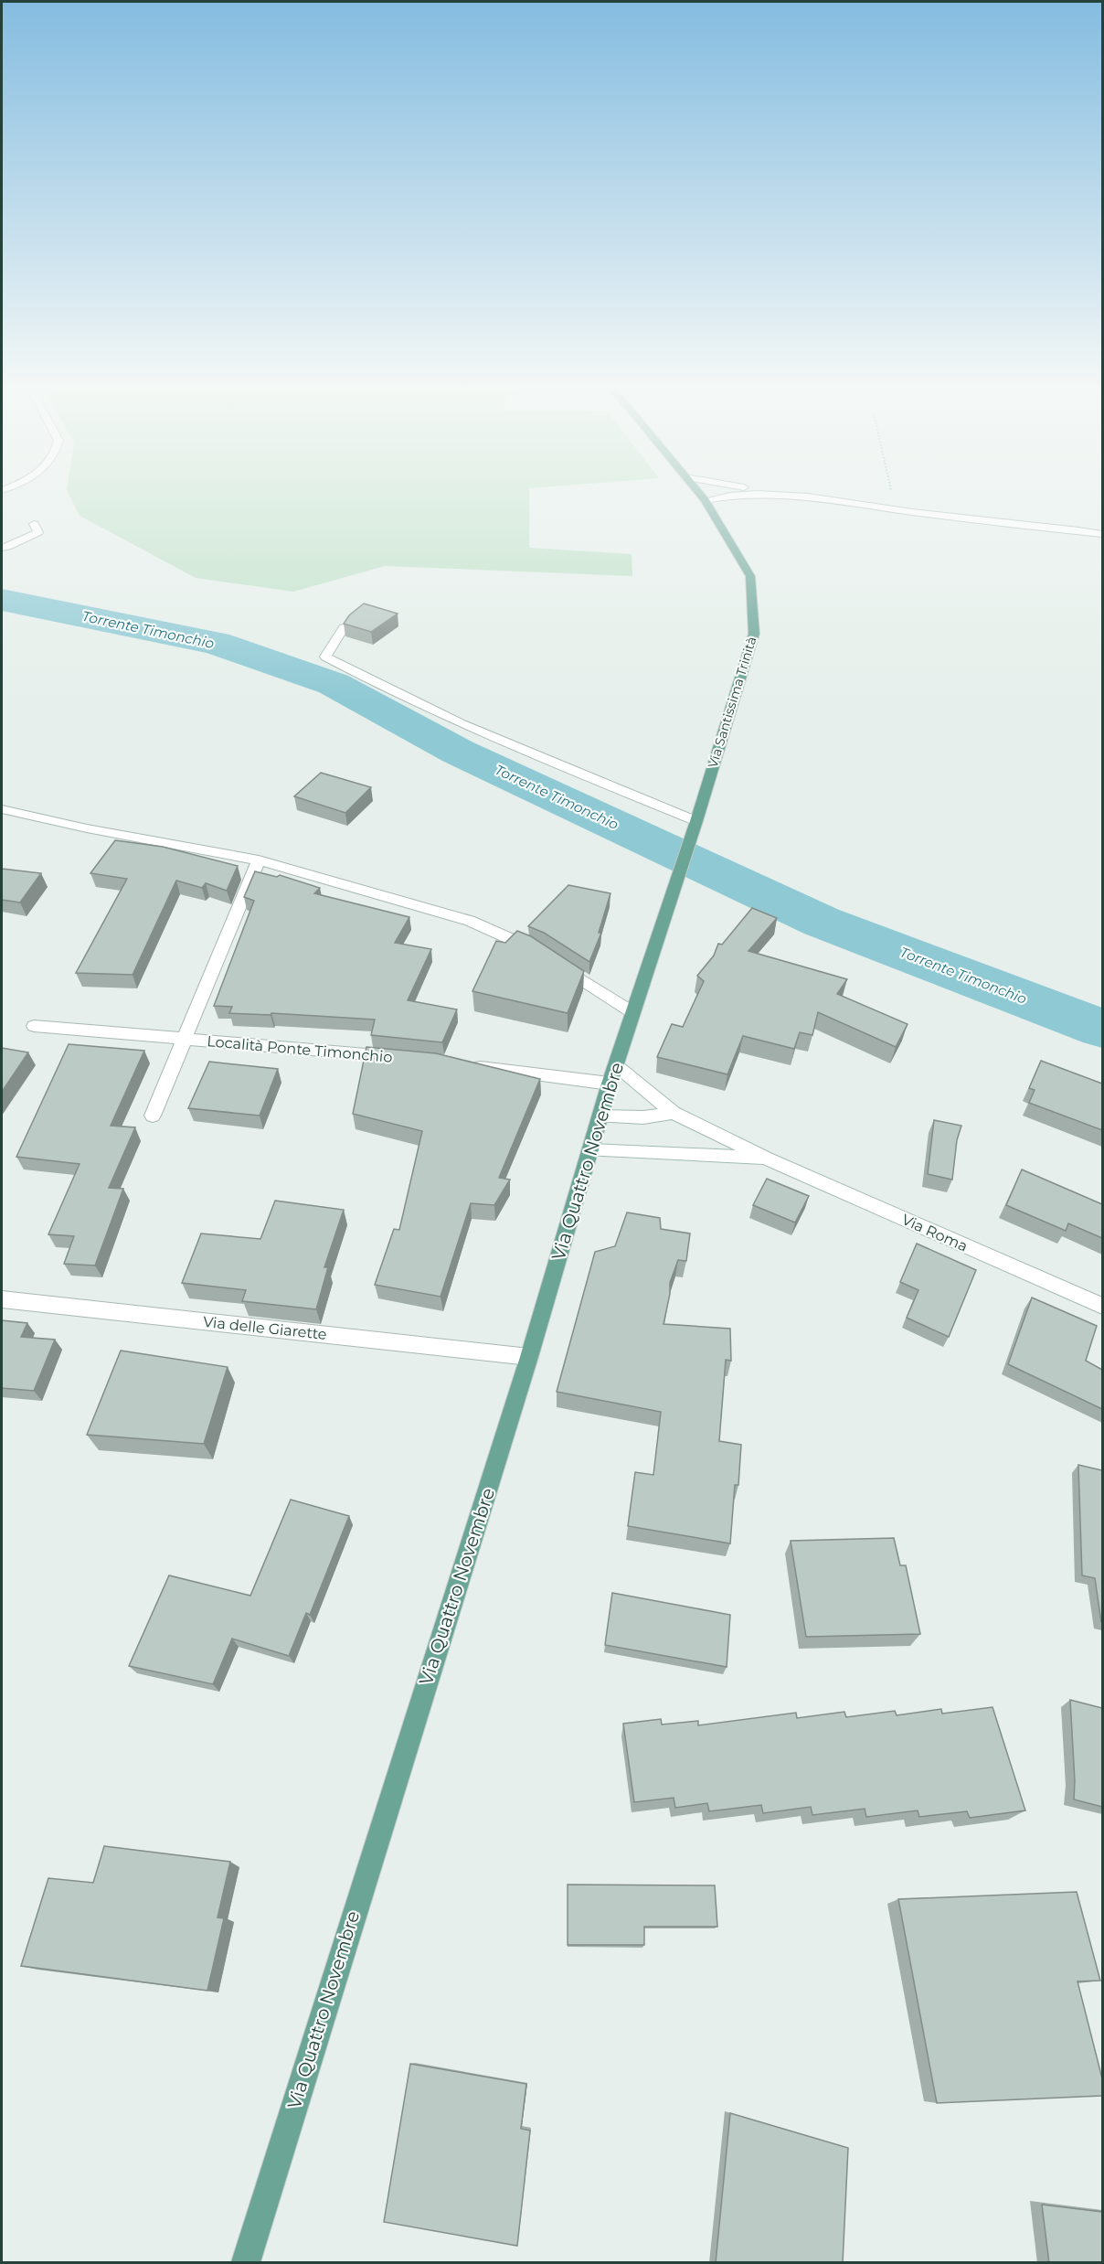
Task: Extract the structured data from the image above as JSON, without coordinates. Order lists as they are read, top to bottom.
{
  "streets": {
    "main road": ["Via Santissima Trinità", "Via Quattro Novembre"],
    "street": ["Località Ponte Timonchio", "Via Roma", "Via delle Giarette"]
  },
  "crossings": [
    ["Via Santissima Trinità", "Via Quattro Novembre"],
    ["Via Quattro Novembre", "Via Roma"],
    ["Via Quattro Novembre", "Via delle Giarette"]
  ],
  "water": ["Torrente Timonchio"]
}
